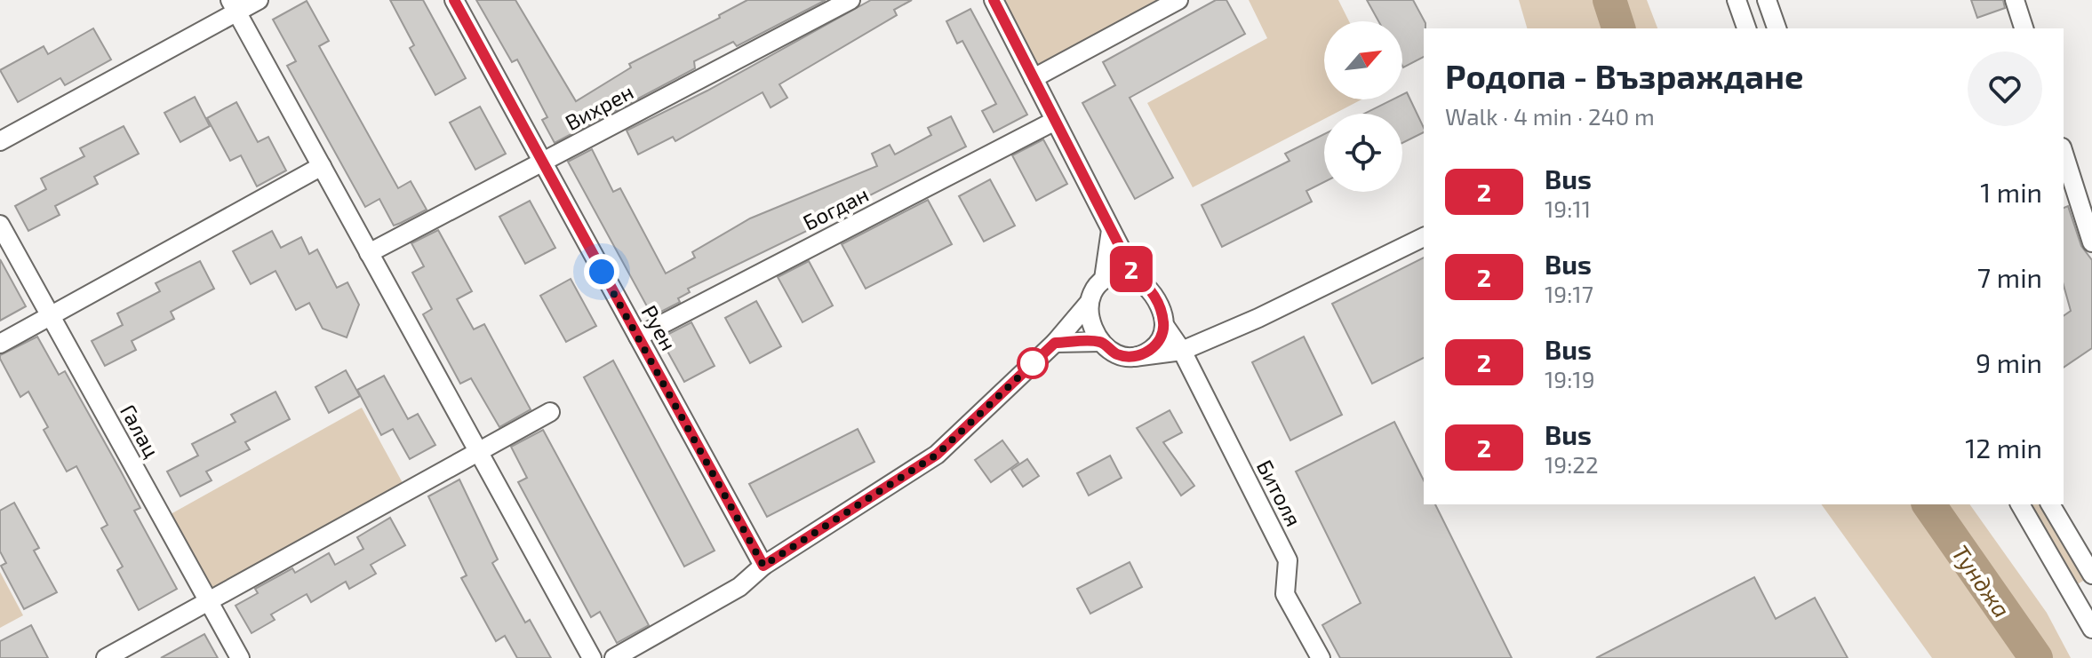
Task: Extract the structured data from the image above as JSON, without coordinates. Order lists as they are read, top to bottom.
{
  "streets": {
    "street": [
      "Вихрен",
      "Богдан",
      "Руен",
      "Галац",
      "Битоля"
    ]
  },
  "crossings": [
    ["Вихрен", "Руен"],
    ["Богдан", "Руен"]
  ],
  "water": ["Тунджа"],
  "lines": ["bus line 2"],
  "north": "top right",
  "page": {
    "on_map": "2",
    "heading": ["Родопа - Възраждане", "Walk · 4 min · 240 m"],
    "list": [
      {
        "mark": "2",
        "name": "Bus",
        "note": "19:11",
        "value": "1 min"
      },
      {
        "mark": "2",
        "name": "Bus",
        "note": "19:17",
        "value": "7 min"
      },
      {
        "mark": "2",
        "name": "Bus",
        "note": "19:19",
        "value": "9 min"
      },
      {
        "mark": "2",
        "name": "Bus",
        "note": "19:22",
        "value": "12 min"
      }
    ]
  }
}
